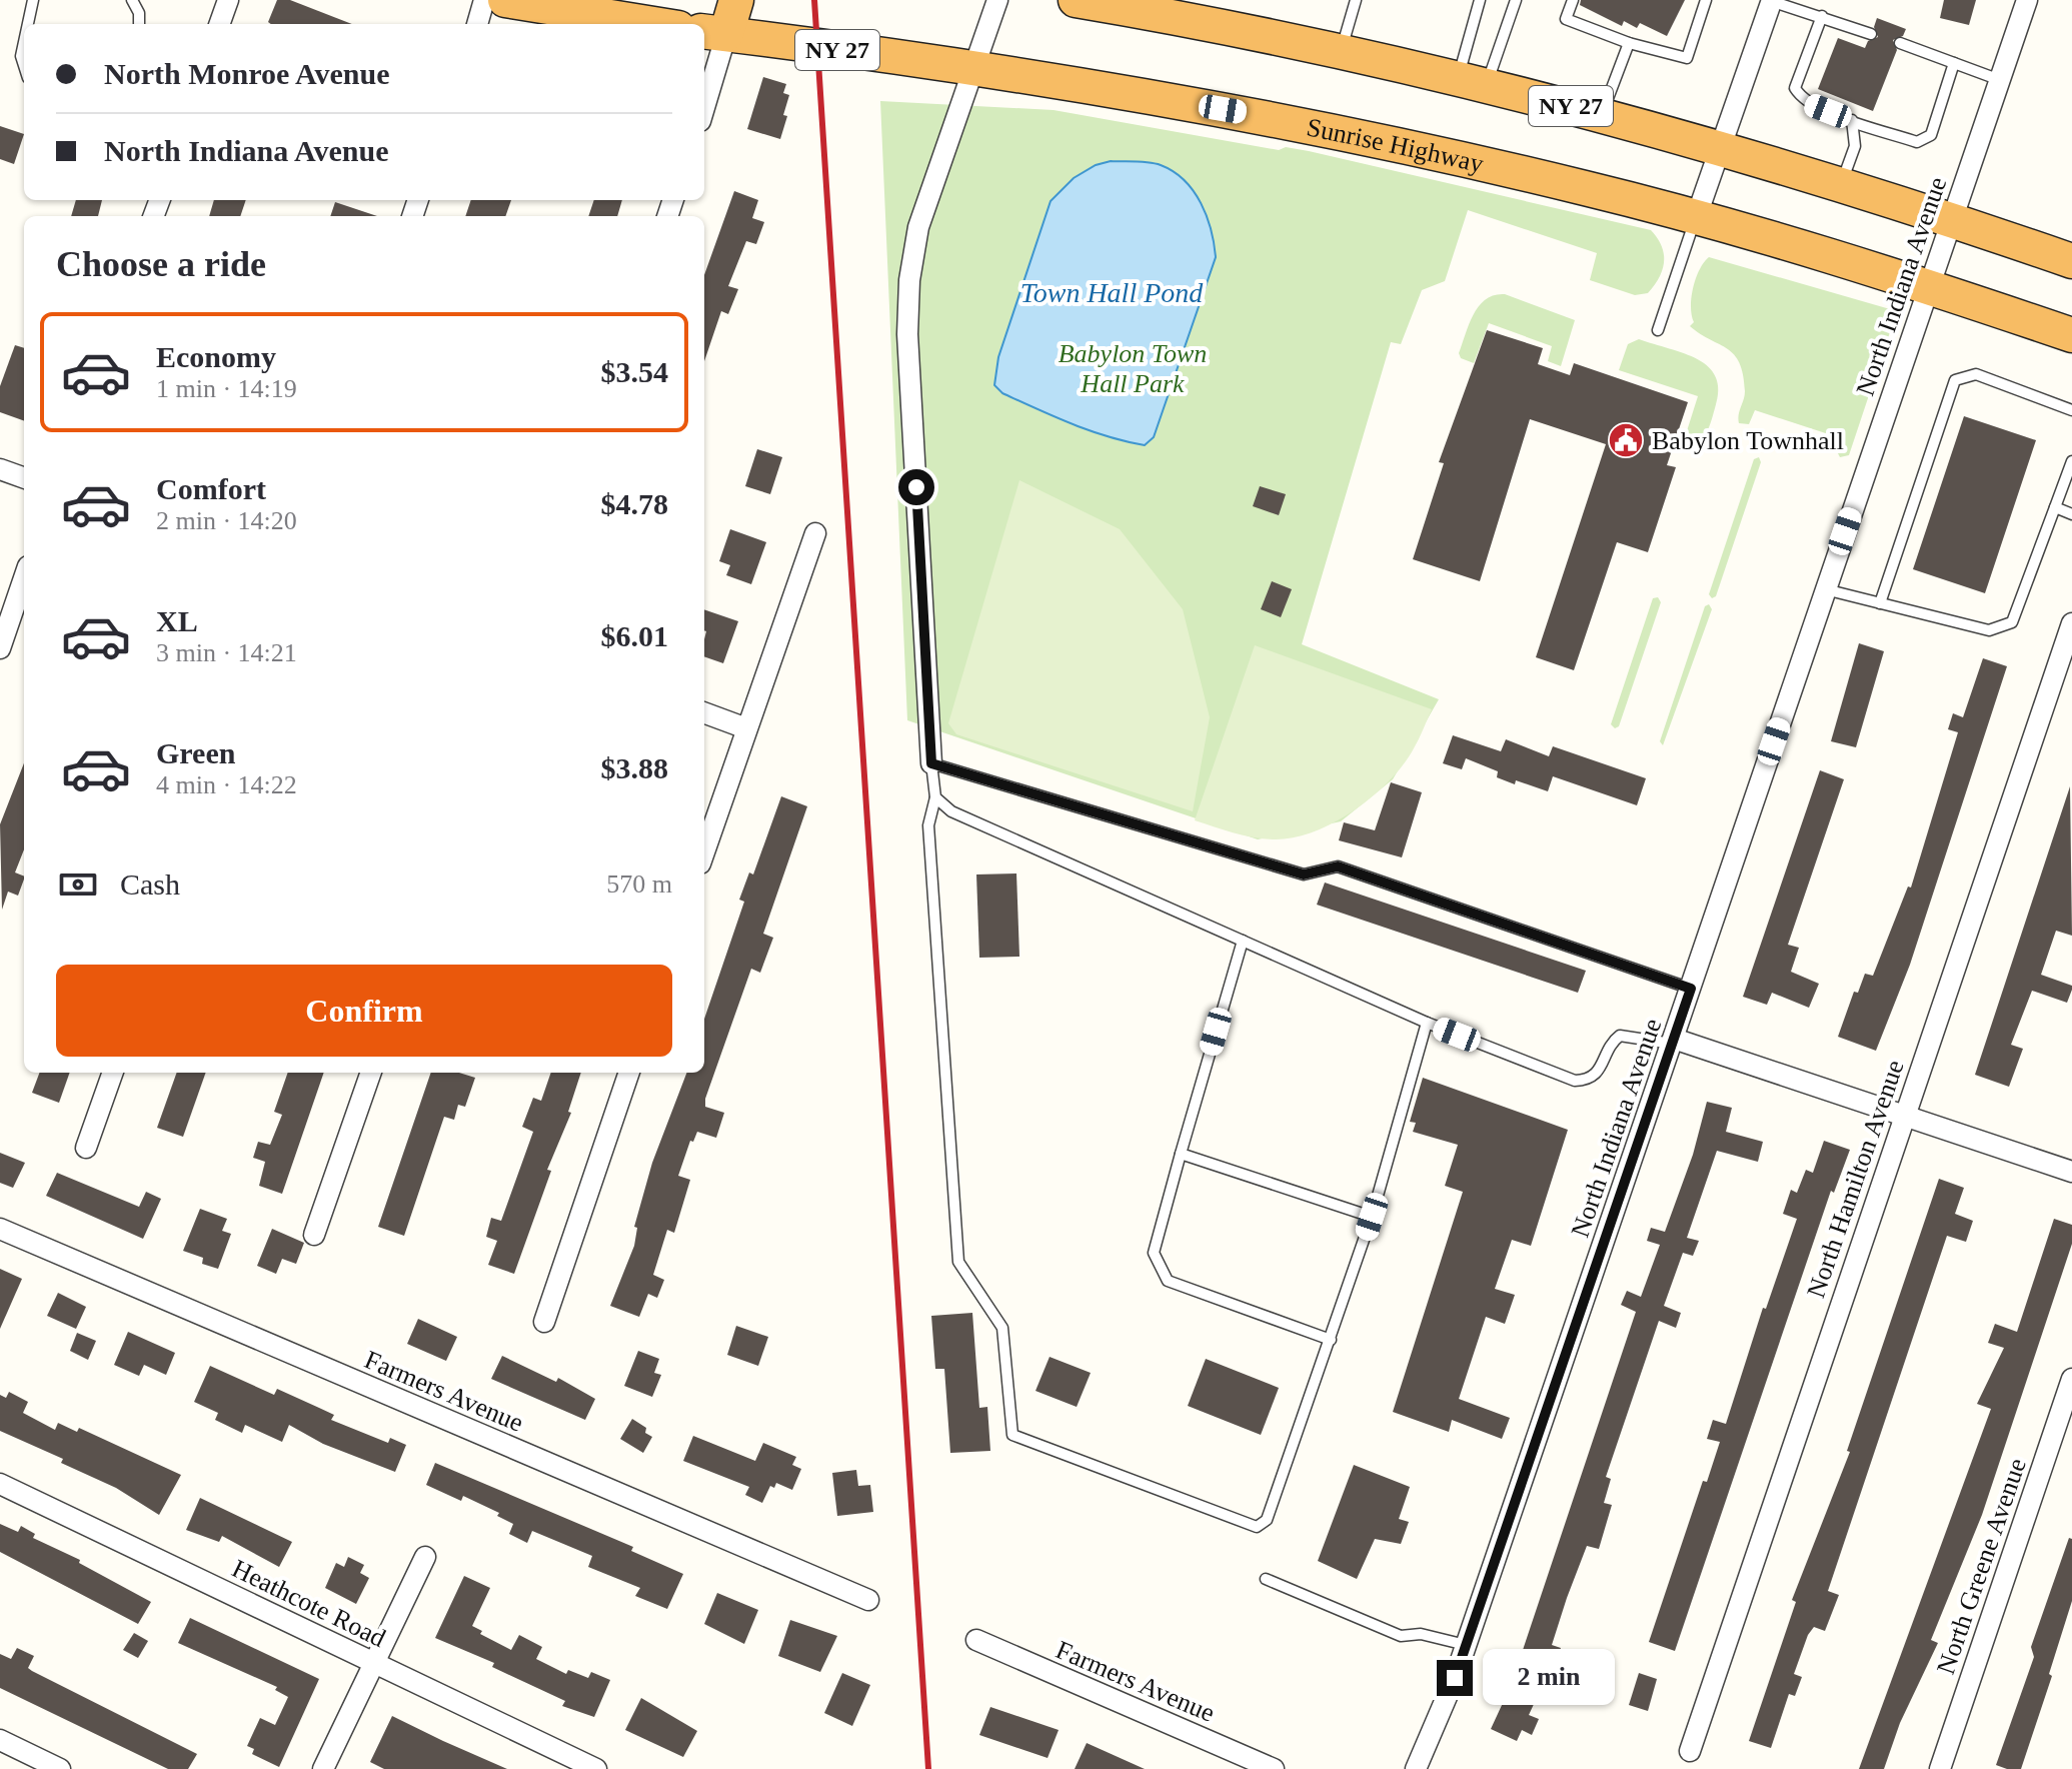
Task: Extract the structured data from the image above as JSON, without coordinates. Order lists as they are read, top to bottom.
{
  "streets": {
    "highway": ["NY 27", "Sunrise Highway"],
    "street": [
      "North Indiana Avenue",
      "North Hamilton Avenue",
      "Farmers Avenue",
      "North Greene Avenue",
      "Heathcote Road"
    ]
  },
  "crossings": [
    ["NY 27", "North Indiana Avenue"],
    ["Sunrise Highway", "North Indiana Avenue"]
  ],
  "water": ["Town Hall Pond"],
  "parks": ["Babylon Town Hall Park"],
  "places": {
    "public building": ["Babylon Townhall"]
  },
  "page": {
    "banner": ["North Monroe Avenue", "North Indiana Avenue"],
    "heading": "Choose a ride",
    "list": [
      {
        "name": "Economy",
        "note": "1 min · 14:19",
        "value": "$3.54"
      },
      {
        "name": "Comfort",
        "note": "2 min · 14:20",
        "value": "$4.78"
      },
      {
        "name": "XL",
        "note": "3 min · 14:21",
        "value": "$6.01"
      },
      {
        "name": "Green",
        "note": "4 min · 14:22",
        "value": "$3.88"
      }
    ],
    "pay": ["Cash", "570 m"],
    "buttons": "Confirm",
    "bubble": "2 min"
  }
}
